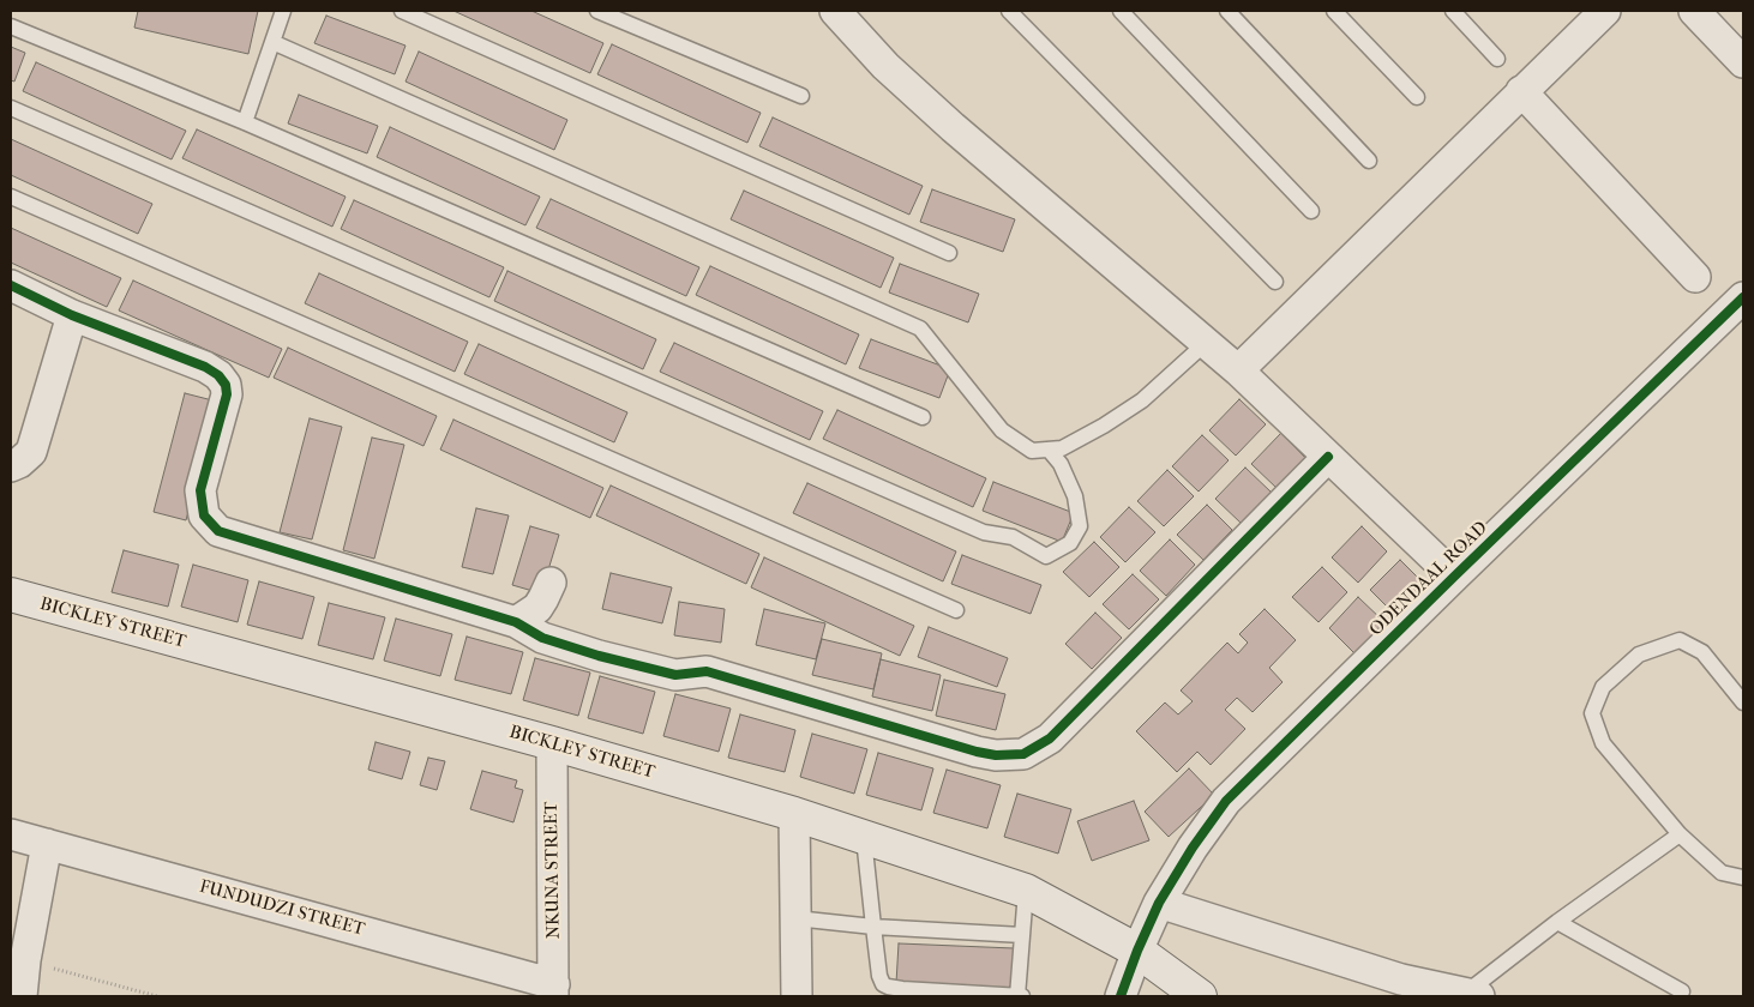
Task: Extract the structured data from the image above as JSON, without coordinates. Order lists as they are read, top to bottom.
{
  "streets": {
    "street": [
      "ODENDAAL ROAD",
      "BICKLEY STREET",
      "NKUNA STREET",
      "FUNDUDZI STREET"
    ]
  },
  "crossings": [
    ["ODENDAAL ROAD", "BICKLEY STREET"],
    ["BICKLEY STREET", "NKUNA STREET"],
    ["NKUNA STREET", "FUNDUDZI STREET"]
  ]
}
